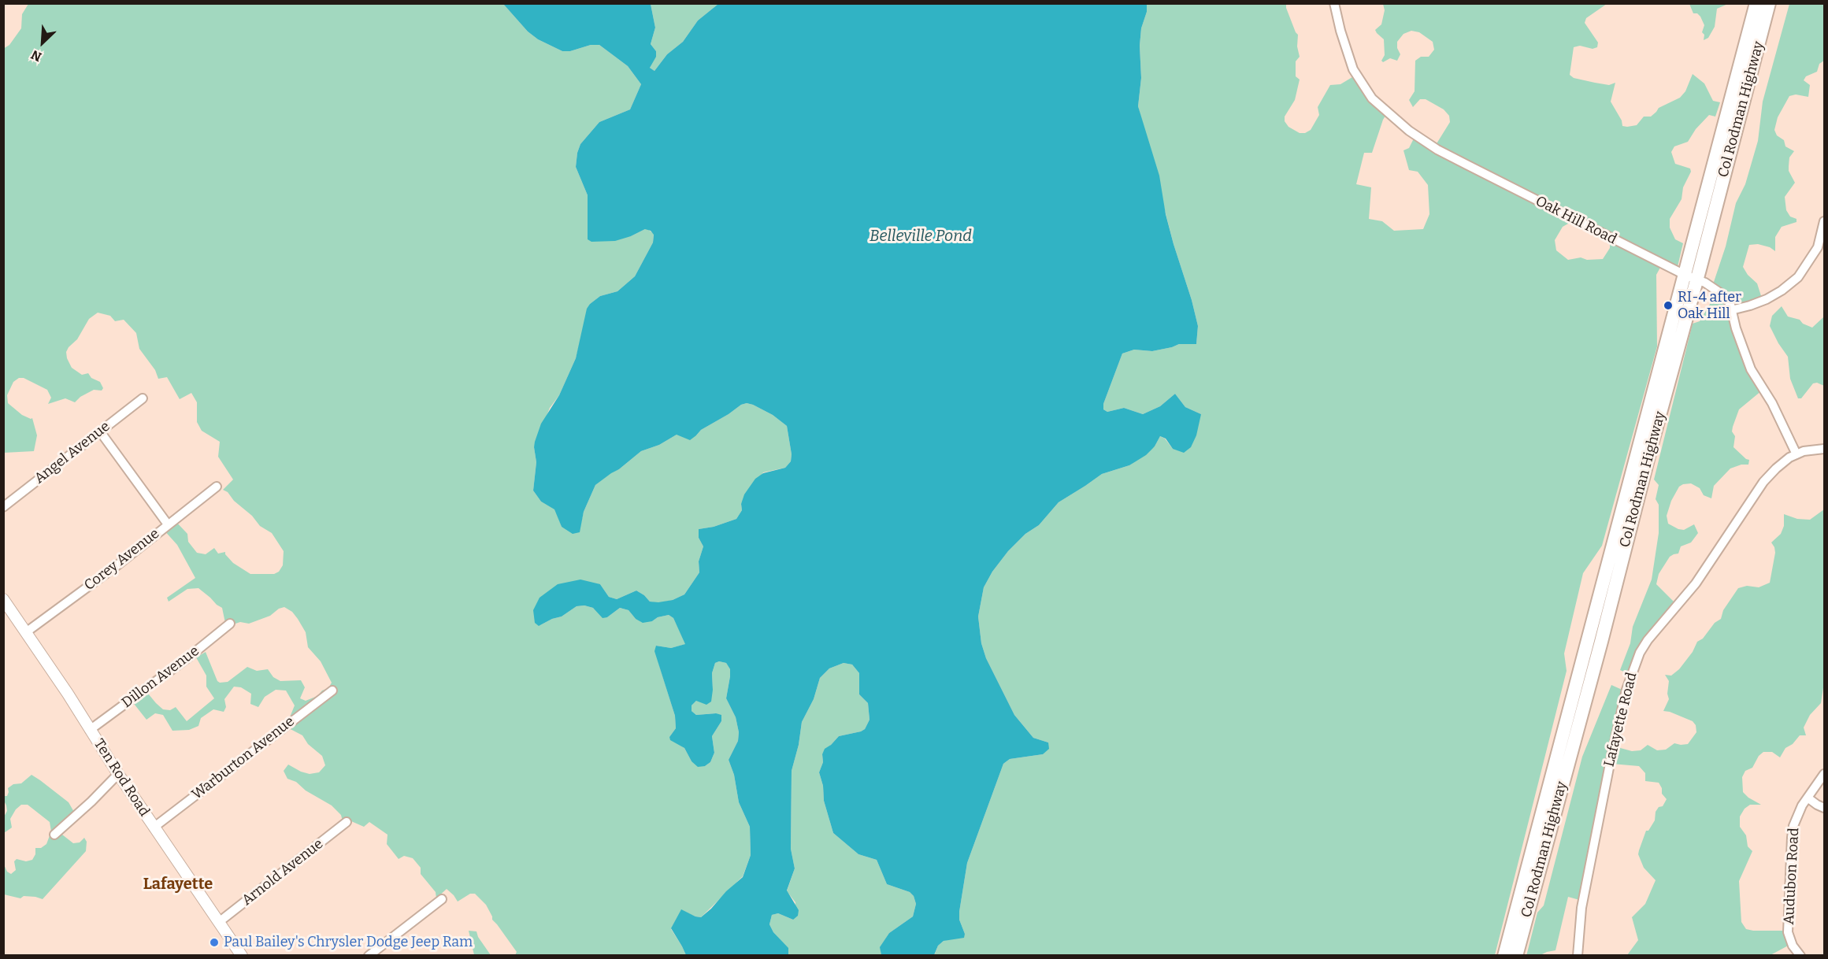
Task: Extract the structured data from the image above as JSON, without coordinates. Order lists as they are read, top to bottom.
{
  "streets": {
    "highway": ["Col Rodman Highway"],
    "main road": ["Ten Rod Road"],
    "street": [
      "Oak Hill Road",
      "Angel Avenue",
      "Corey Avenue",
      "Dillon Avenue",
      "Lafayette Road",
      "Warburton Avenue",
      "Arnold Avenue",
      "Audubon Road"
    ]
  },
  "crossings": [
    ["Col Rodman Highway", "Oak Hill Road"],
    ["Oak Hill Road", "Lafayette Road"],
    ["Corey Avenue", "Ten Rod Road"],
    ["Dillon Avenue", "Ten Rod Road"],
    ["Warburton Avenue", "Ten Rod Road"],
    ["Ten Rod Road", "Arnold Avenue"]
  ],
  "districts": ["Lafayette"],
  "water": ["Belleville Pond"],
  "places": ["RI-4 after Oak Hill", "Paul Bailey's Chrysler Dodge Jeep Ram"],
  "north": "bottom left"
}
